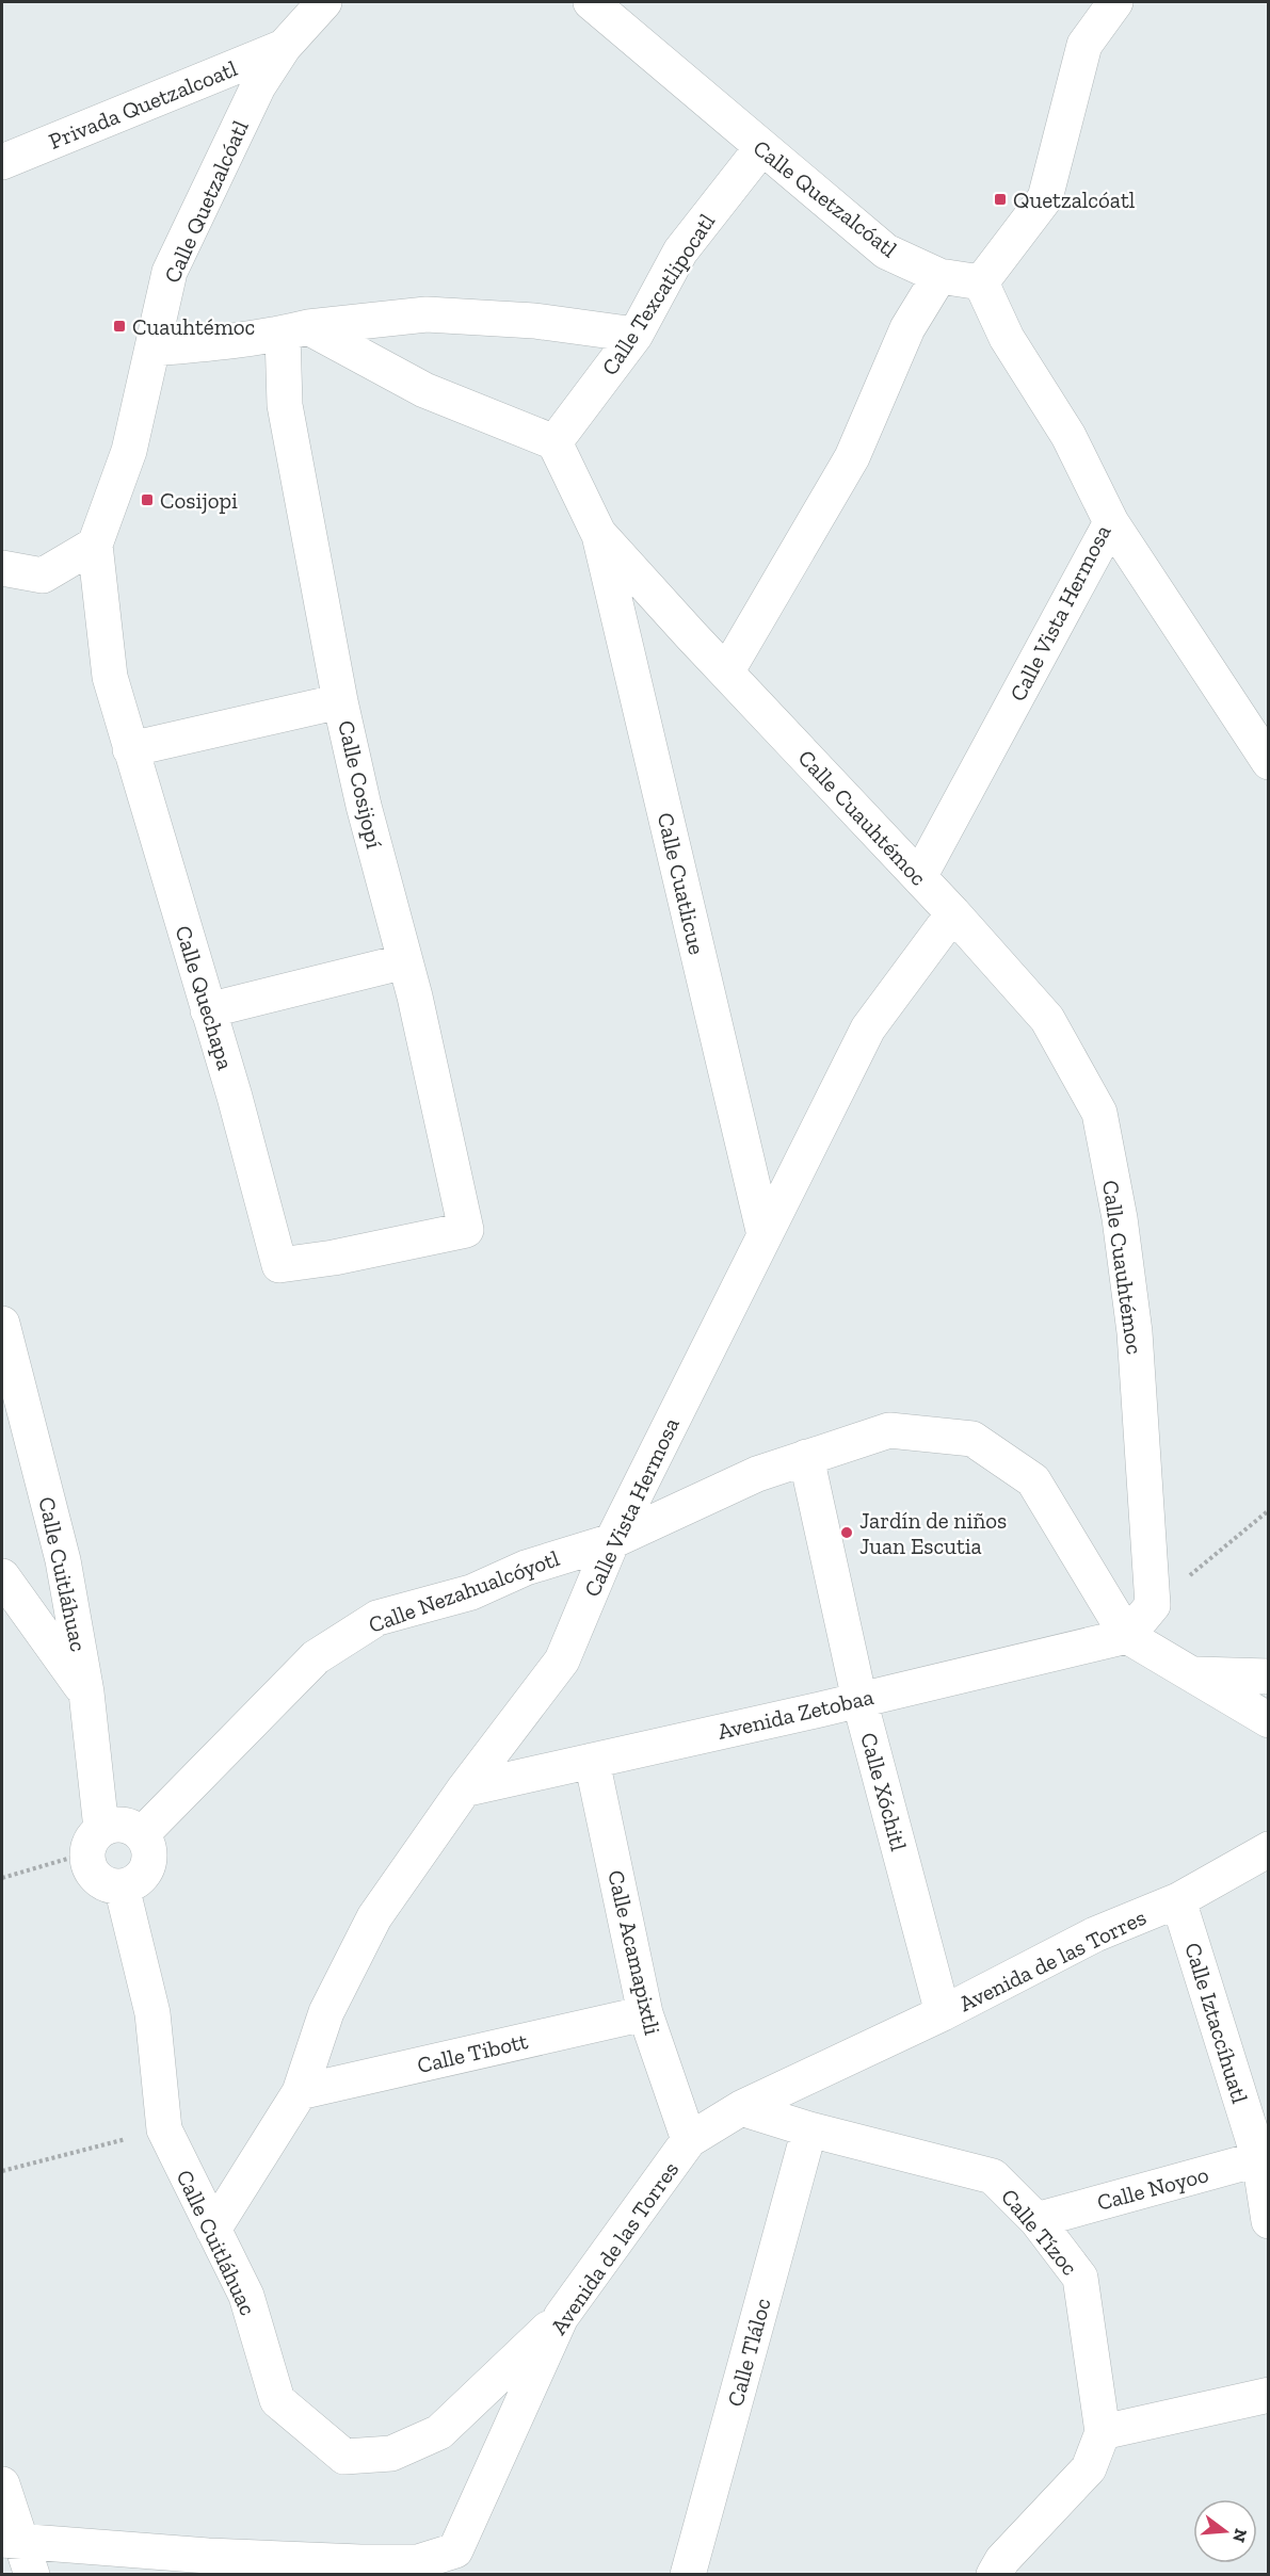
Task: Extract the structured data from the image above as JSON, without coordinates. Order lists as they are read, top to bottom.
{
  "streets": {
    "street": [
      "Privada Quetzalcoatl",
      "Calle Quetzalcóatl",
      "Calle Texcatlipocatl",
      "Calle Vista Hermosa",
      "Calle Cosijopí",
      "Calle Cuauhtémoc",
      "Calle Cuatlicue",
      "Calle Quechapa",
      "Calle Cuitláhuac",
      "Calle Nezahualcóyotl",
      "Avenida Zetobaa",
      "Calle Xóchitl",
      "Calle Acamapixtli",
      "Avenida de las Torres",
      "Calle Iztaccíhuatl",
      "Calle Tibott",
      "Calle Noyoo",
      "Calle Tízoc",
      "Calle Tláloc"
    ]
  },
  "crossings": [
    ["Privada Quetzalcoatl", "Calle Quetzalcóatl"],
    ["Calle Quetzalcóatl", "Calle Texcatlipocatl"],
    ["Calle Quetzalcóatl", "Calle Vista Hermosa"],
    ["Calle Quetzalcóatl", "Calle Quechapa"],
    ["Calle Texcatlipocatl", "Calle Cuauhtémoc"],
    ["Calle Vista Hermosa", "Calle Cuauhtémoc"],
    ["Calle Vista Hermosa", "Calle Cuatlicue"],
    ["Calle Vista Hermosa", "Calle Cuitláhuac"],
    ["Calle Vista Hermosa", "Calle Nezahualcóyotl"],
    ["Calle Vista Hermosa", "Avenida Zetobaa"],
    ["Calle Vista Hermosa", "Calle Tibott"],
    ["Calle Cosijopí", "Calle Quechapa"],
    ["Calle Cuauhtémoc", "Calle Cuatlicue"],
    ["Calle Cuitláhuac", "Calle Nezahualcóyotl"],
    ["Calle Cuitláhuac", "Avenida de las Torres"],
    ["Calle Nezahualcóyotl", "Avenida Zetobaa"],
    ["Calle Nezahualcóyotl", "Calle Xóchitl"],
    ["Avenida Zetobaa", "Calle Xóchitl"],
    ["Avenida Zetobaa", "Calle Acamapixtli"],
    ["Calle Xóchitl", "Avenida de las Torres"],
    ["Calle Acamapixtli", "Avenida de las Torres"],
    ["Calle Acamapixtli", "Calle Tibott"],
    ["Avenida de las Torres", "Calle Iztaccíhuatl"],
    ["Avenida de las Torres", "Calle Tízoc"],
    ["Calle Iztaccíhuatl", "Calle Noyoo"],
    ["Calle Noyoo", "Calle Tízoc"],
    ["Calle Tízoc", "Calle Tláloc"]
  ],
  "places": {
    "transit": ["Quetzalcóatl", "Cuauhtémoc", "Cosijopi"],
    "other": ["Jardín de niños Juan Escutia"]
  },
  "north": "right"
}
